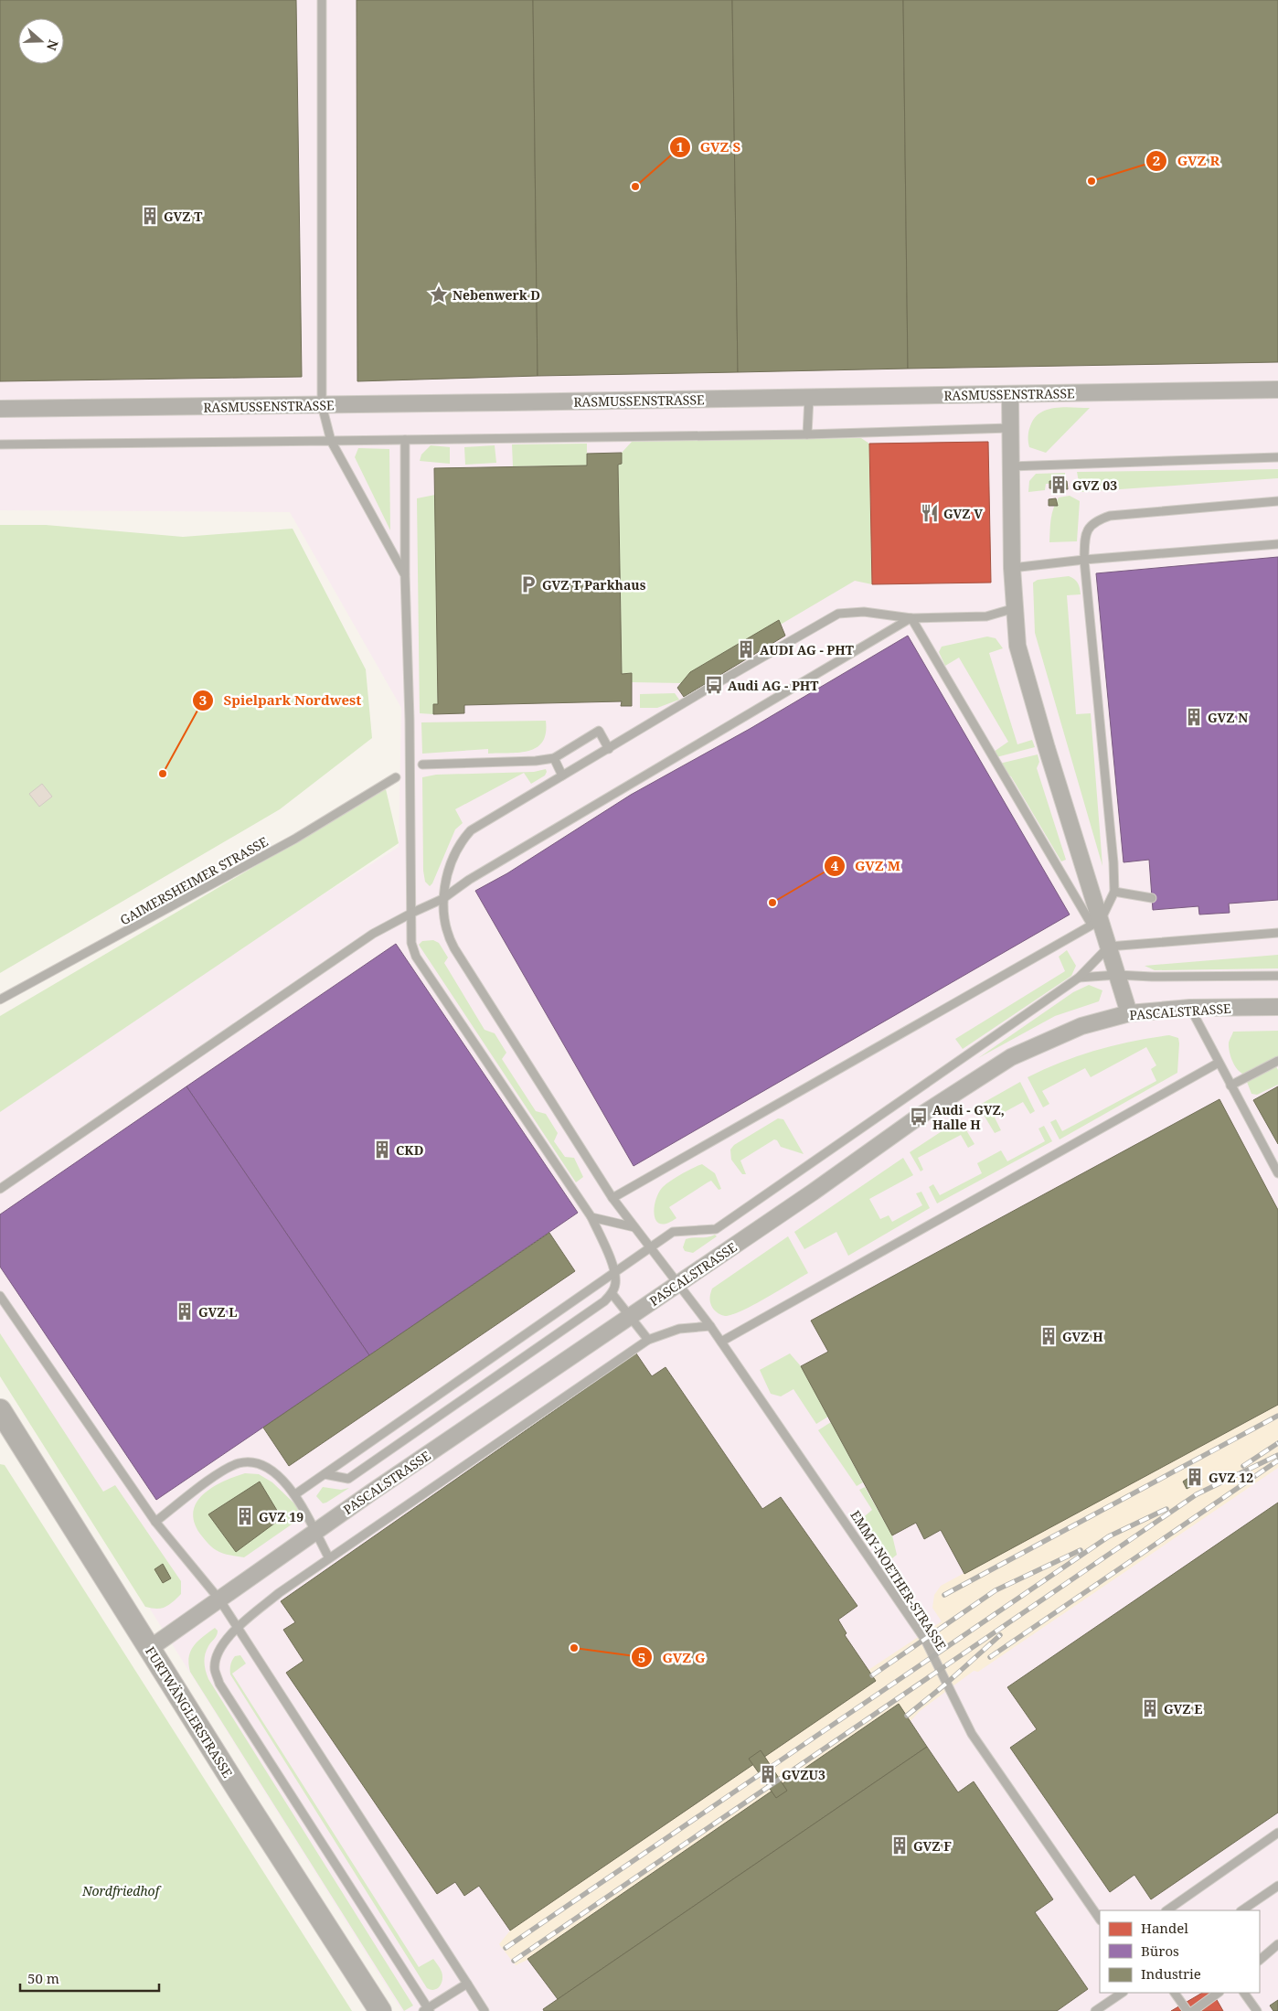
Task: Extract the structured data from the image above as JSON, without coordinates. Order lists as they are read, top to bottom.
{
  "streets": {
    "street": ["RASMUSSENSTRASSE", "PASCALSTRASSE", "FURTWÄNGLERSTRASSE"],
    "lane": ["GAIMERSHEIMER STRASSE", "EMMY-NOETHER-STRASSE"]
  },
  "crossings": [
    ["PASCALSTRASSE", "EMMY-NOETHER-STRASSE"],
    ["PASCALSTRASSE", "FURTWÄNGLERSTRASSE"]
  ],
  "parks": ["Nordfriedhof"],
  "places": {
    "other": [
      "GVZ R",
      "GVZ S",
      "Spielpark Nordwest",
      "GVZ M",
      "GVZ G"
    ],
    "building": [
      "GVZ T",
      "GVZ 03",
      "AUDI AG - PHT",
      "GVZ N",
      "CKD",
      "GVZ L",
      "GVZ H",
      "GVZ 12",
      "GVZ 19",
      "GVZ E",
      "GVZU3",
      "GVZ F"
    ],
    "place": ["Nebenwerk D"],
    "restaurant": ["GVZ V"],
    "parking": ["GVZ T Parkhaus"],
    "bus stop": ["Audi AG - PHT", "Audi - GVZ, Halle H"]
  },
  "legend": ["Handel", "Büros", "Industrie"],
  "scale_bar": "50 m",
  "north": "right"
}
